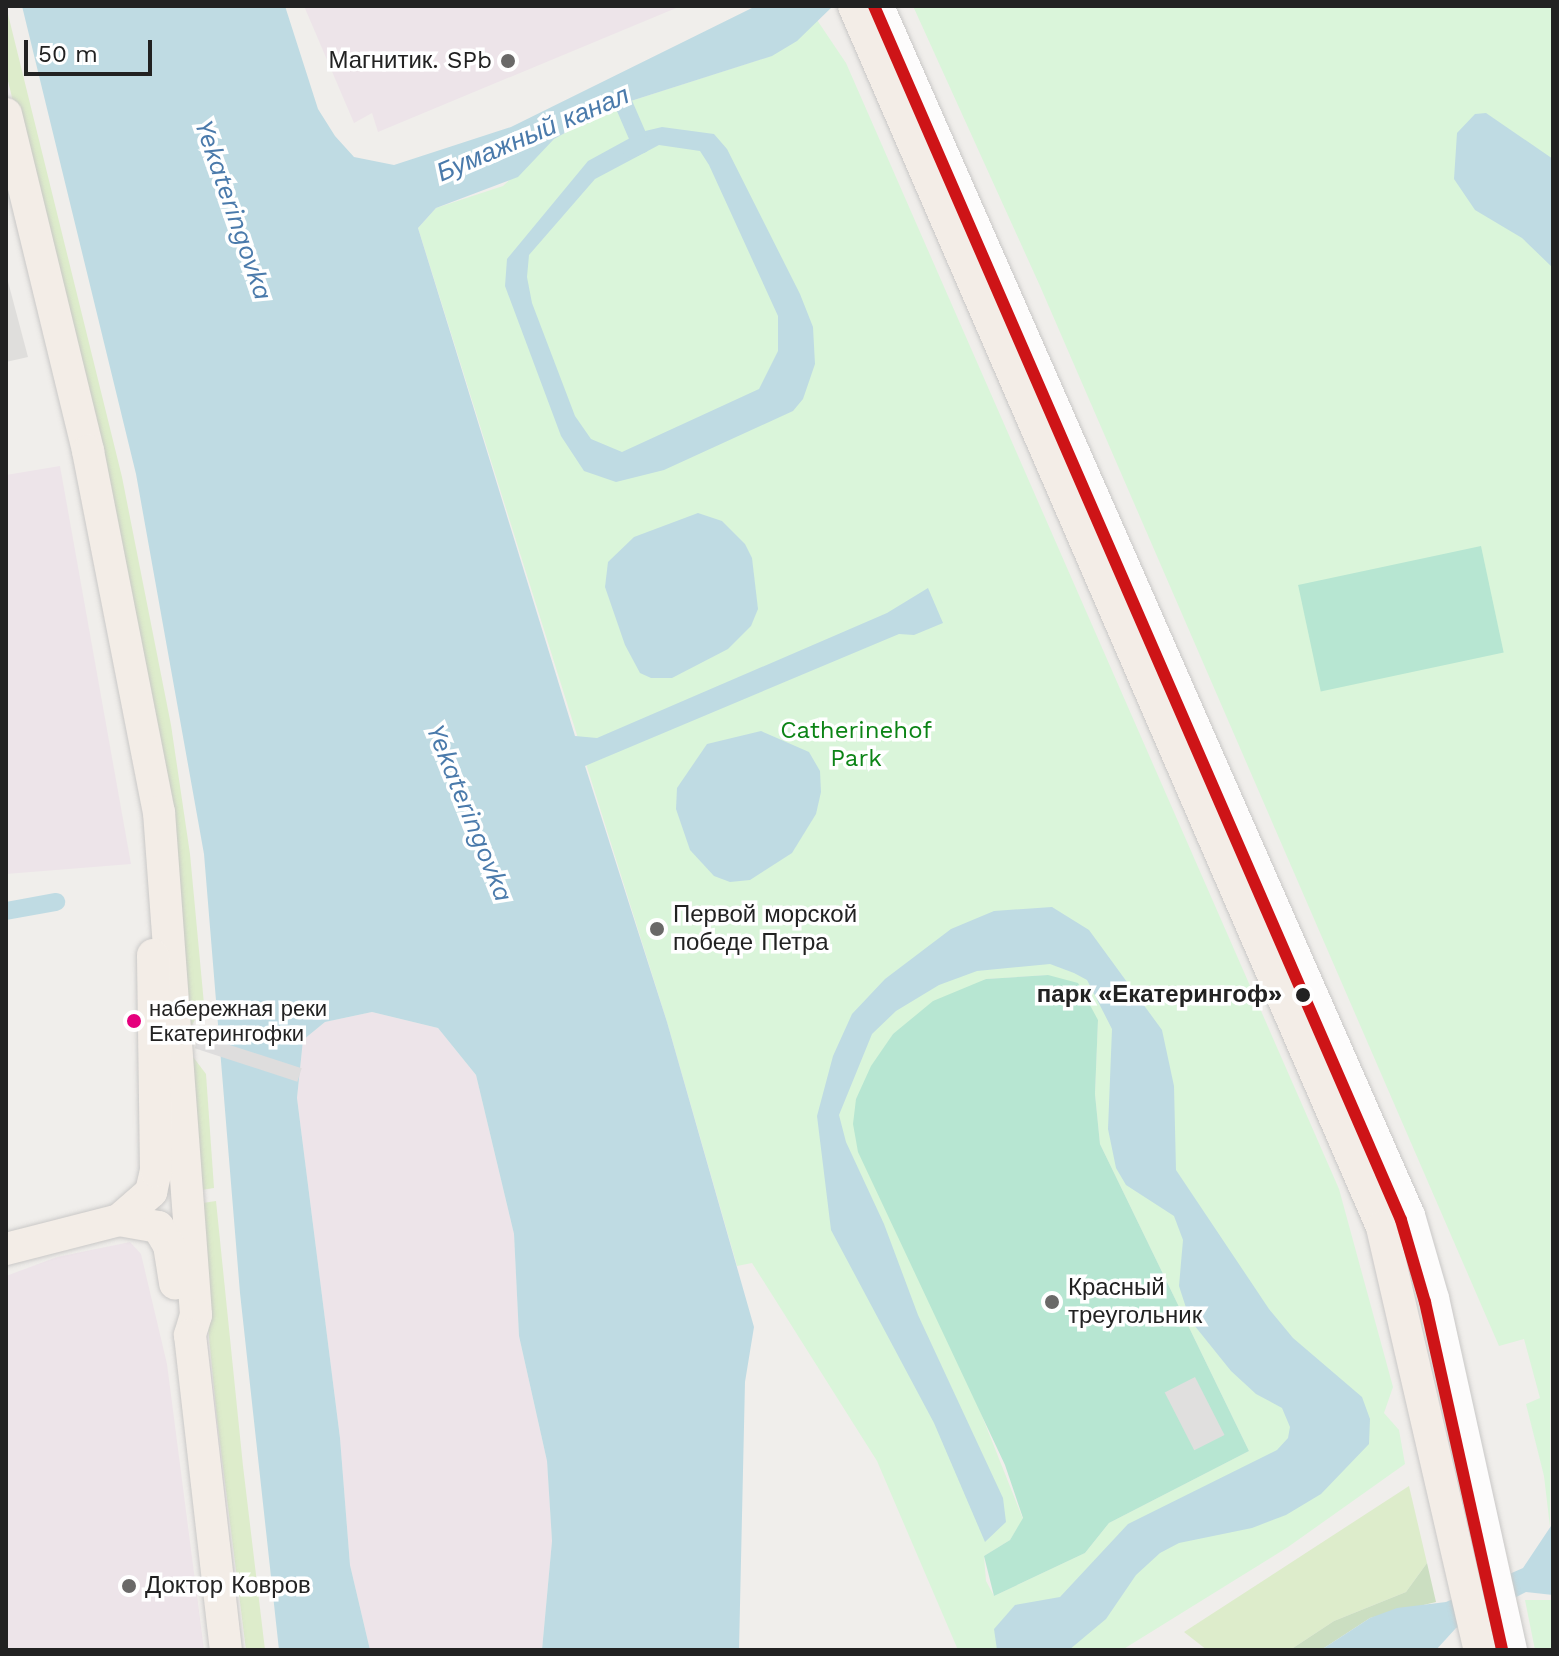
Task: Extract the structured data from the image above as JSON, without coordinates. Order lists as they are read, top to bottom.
{
  "water": ["Бумажный канал", "Yekateringovka"],
  "parks": ["Catherinehof Park"],
  "places": [
    "Магнитик. SPb",
    "Первой морской победе Петра",
    "парк «Екатерингоф»",
    "набережная реки Екатерингофки",
    "Красный треугольник",
    "Доктор Ковров"
  ],
  "scale_bar": "50 m"
}
